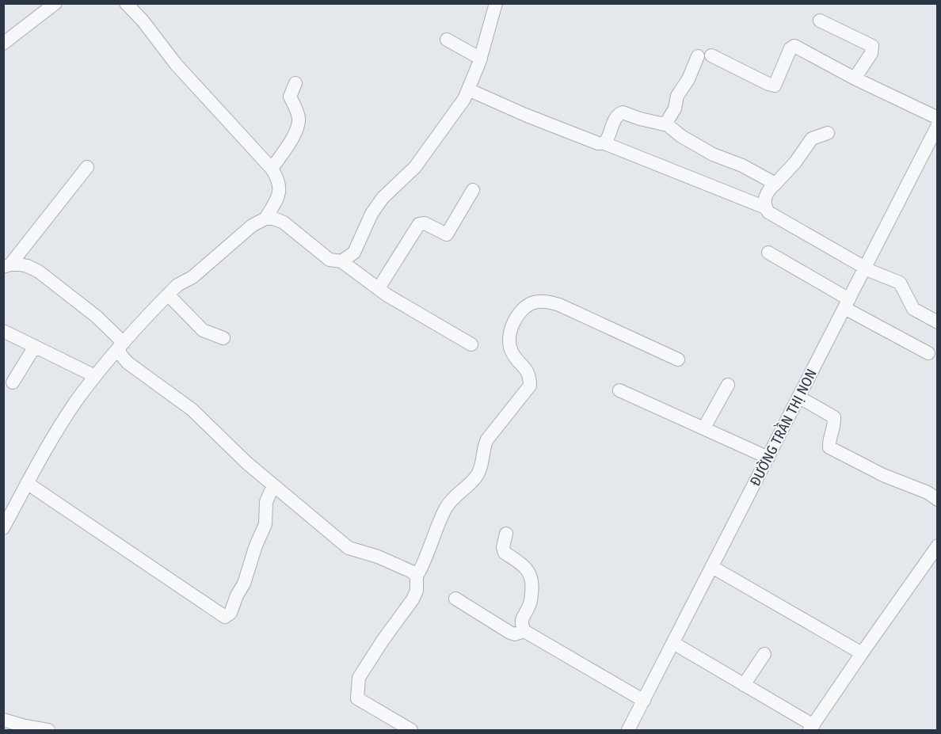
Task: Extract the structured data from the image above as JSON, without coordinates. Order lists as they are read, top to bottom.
{
  "streets": {
    "street": ["ĐƯỜNG TRẦN THỊ NON"]
  }
}
